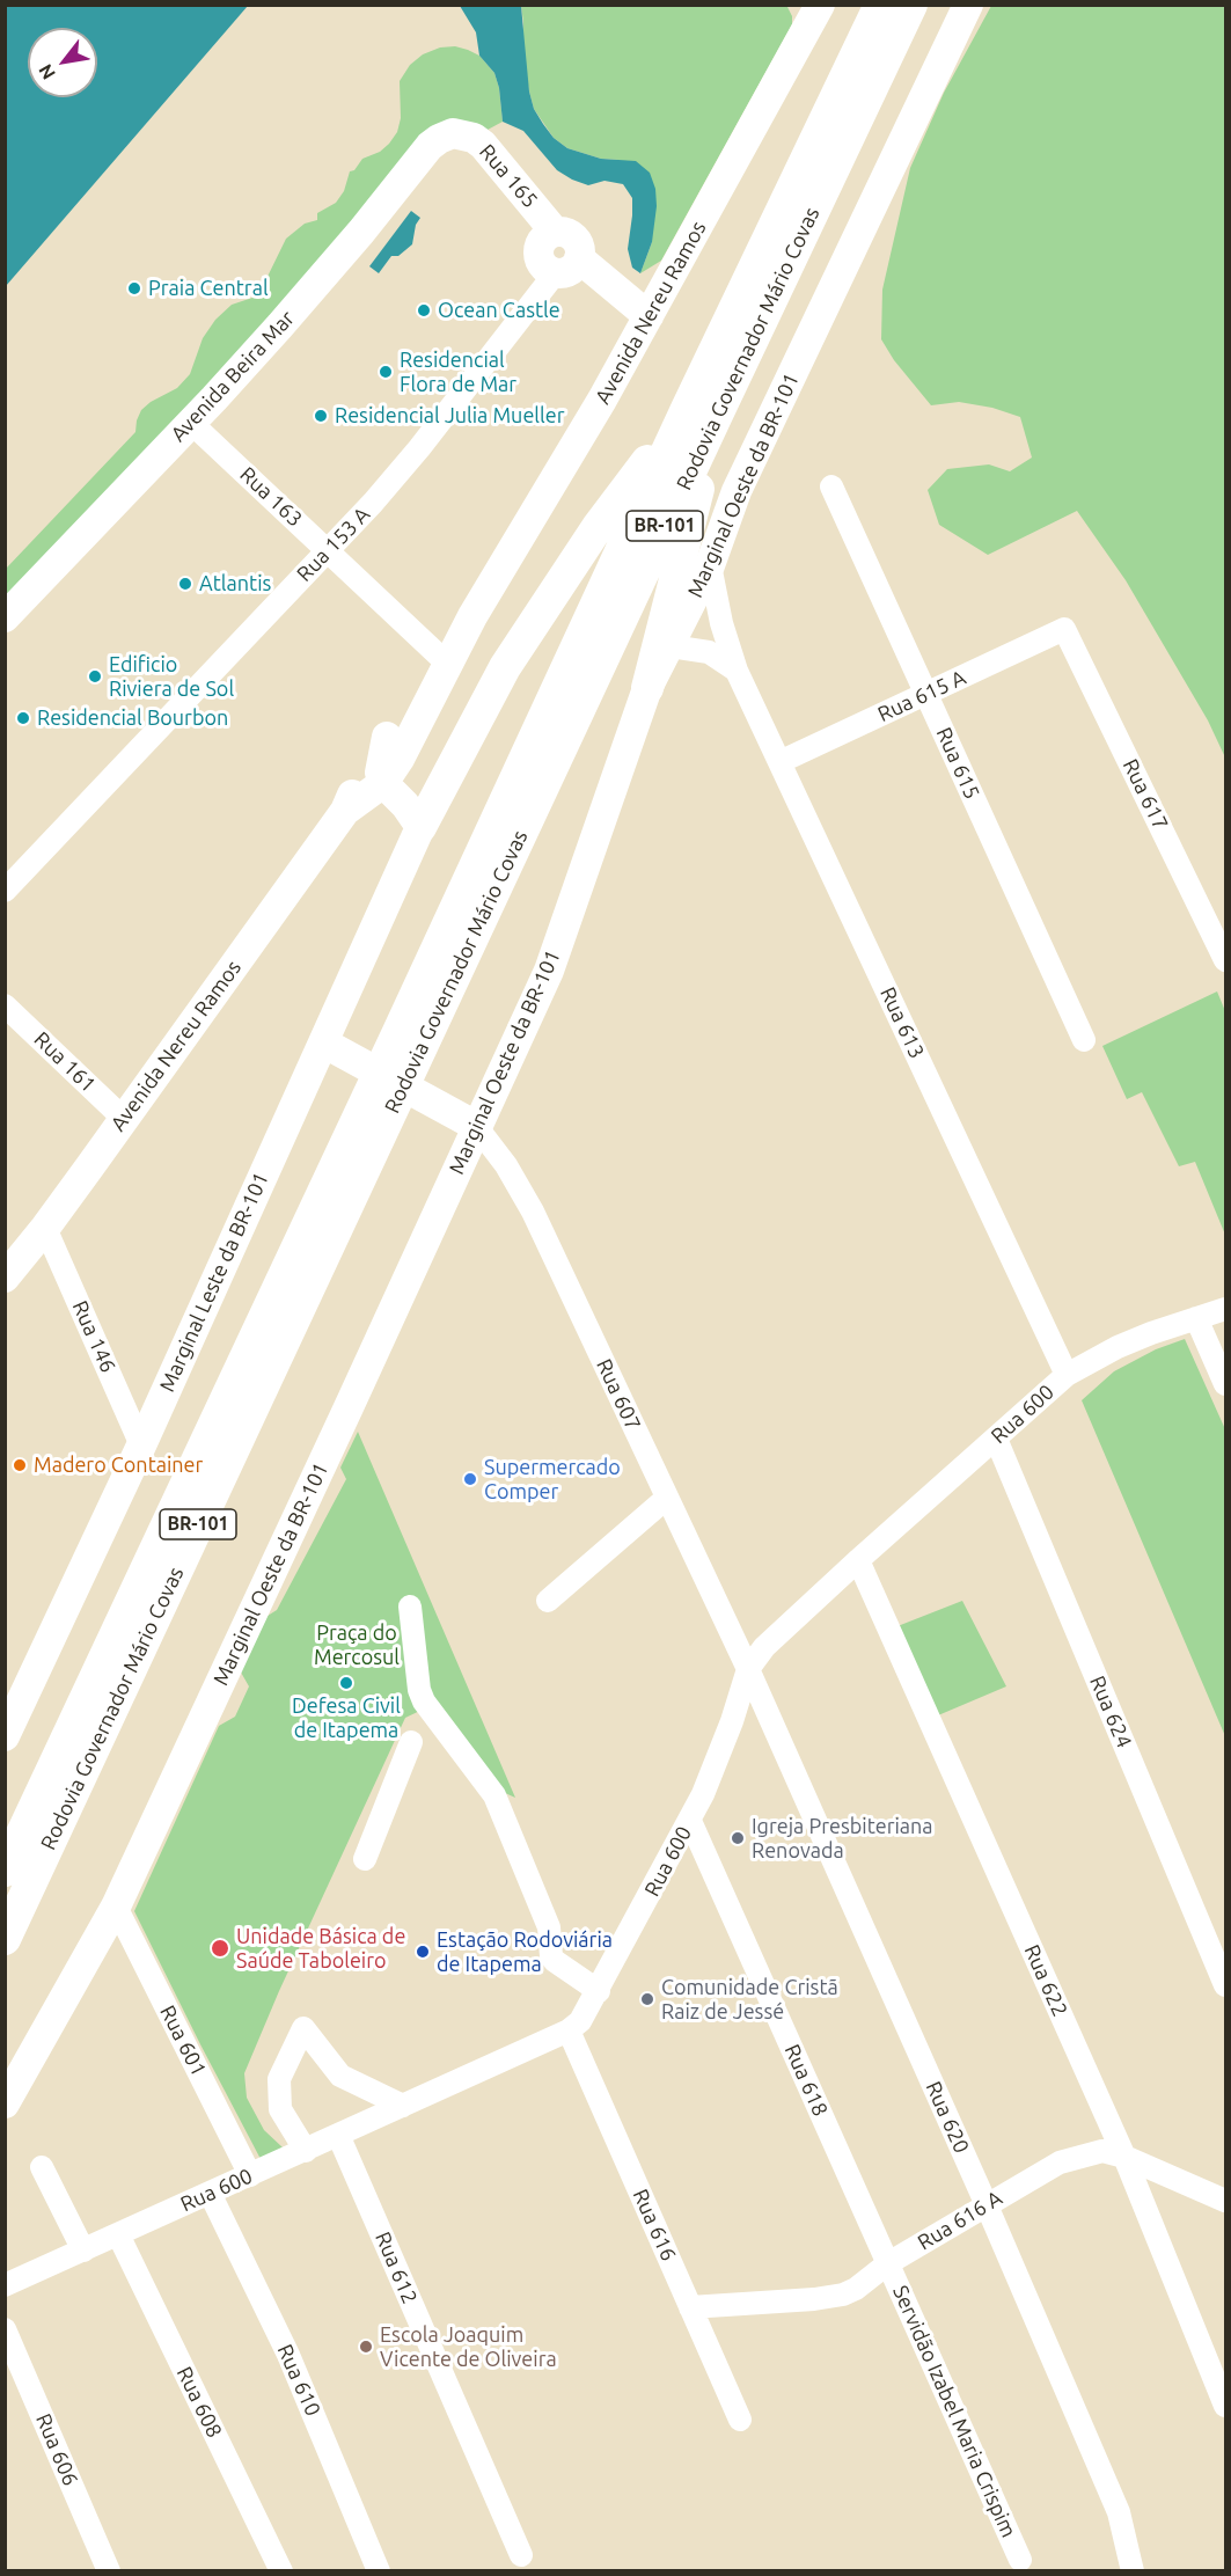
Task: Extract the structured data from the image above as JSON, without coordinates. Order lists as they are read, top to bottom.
{
  "streets": {
    "highway": ["Rodovia Governador Mário Covas", "BR-101"],
    "main road": [
      "Rua 165",
      "Avenida Nereu Ramos",
      "Avenida Beira Mar",
      "Marginal Oeste da BR-101",
      "Marginal Leste da BR-101"
    ],
    "street": [
      "Rua 163",
      "Rua 153 A",
      "Rua 615 A",
      "Rua 615",
      "Rua 617",
      "Rua 613",
      "Rua 161",
      "Rua 146",
      "Rua 607",
      "Rua 600",
      "Rua 624",
      "Rua 622",
      "Rua 601",
      "Rua 618",
      "Rua 620",
      "Rua 616 A",
      "Rua 616",
      "Rua 612",
      "Rua 610",
      "Rua 608",
      "Servidão Izabel Maria Crispim",
      "Rua 606"
    ]
  },
  "crossings": [
    ["Rua 165", "Avenida Beira Mar"],
    ["Rua 165", "Rua 153 A"],
    ["Avenida Nereu Ramos", "Rua 163"],
    ["Avenida Nereu Ramos", "Rua 161"],
    ["Avenida Nereu Ramos", "Rua 146"],
    ["Avenida Beira Mar", "Rua 163"],
    ["Marginal Oeste da BR-101", "Rua 613"],
    ["Marginal Oeste da BR-101", "Rua 607"],
    ["Marginal Oeste da BR-101", "Rua 601"],
    ["Rua 163", "Rua 153 A"],
    ["Rua 615 A", "Rua 615"],
    ["Rua 615 A", "Rua 617"],
    ["Rua 615 A", "Rua 613"],
    ["Rua 613", "Rua 600"],
    ["Marginal Leste da BR-101", "Rua 146"],
    ["Rua 607", "Rua 600"],
    ["Rua 607", "Rua 620"],
    ["Rua 600", "Rua 624"],
    ["Rua 600", "Rua 622"],
    ["Rua 600", "Rua 601"],
    ["Rua 600", "Rua 618"],
    ["Rua 600", "Rua 620"],
    ["Rua 600", "Rua 616"],
    ["Rua 600", "Rua 612"],
    ["Rua 600", "Rua 610"],
    ["Rua 600", "Rua 608"],
    ["Rua 622", "Rua 616 A"],
    ["Rua 618", "Rua 616 A"],
    ["Rua 618", "Servidão Izabel Maria Crispim"],
    ["Rua 620", "Rua 616 A"],
    ["Rua 616 A", "Rua 616"],
    ["Rua 616 A", "Servidão Izabel Maria Crispim"]
  ],
  "parks": ["Praça do Mercosul"],
  "places": [
    "Praia Central",
    "Ocean Castle",
    "Residencial Flora de Mar",
    "Residencial Julia Mueller",
    "Atlantis",
    "Edificio Riviera de Sol",
    "Residencial Bourbon",
    "Madero Container",
    "Supermercado Comper",
    "Defesa Civil de Itapema",
    "Igreja Presbiteriana Renovada",
    "Unidade Básica de Saúde Taboleiro",
    "Estação Rodoviária de Itapema",
    "Comunidade Cristã Raiz de Jessé",
    "Escola Joaquim Vicente de Oliveira"
  ],
  "north": "bottom left"
}
